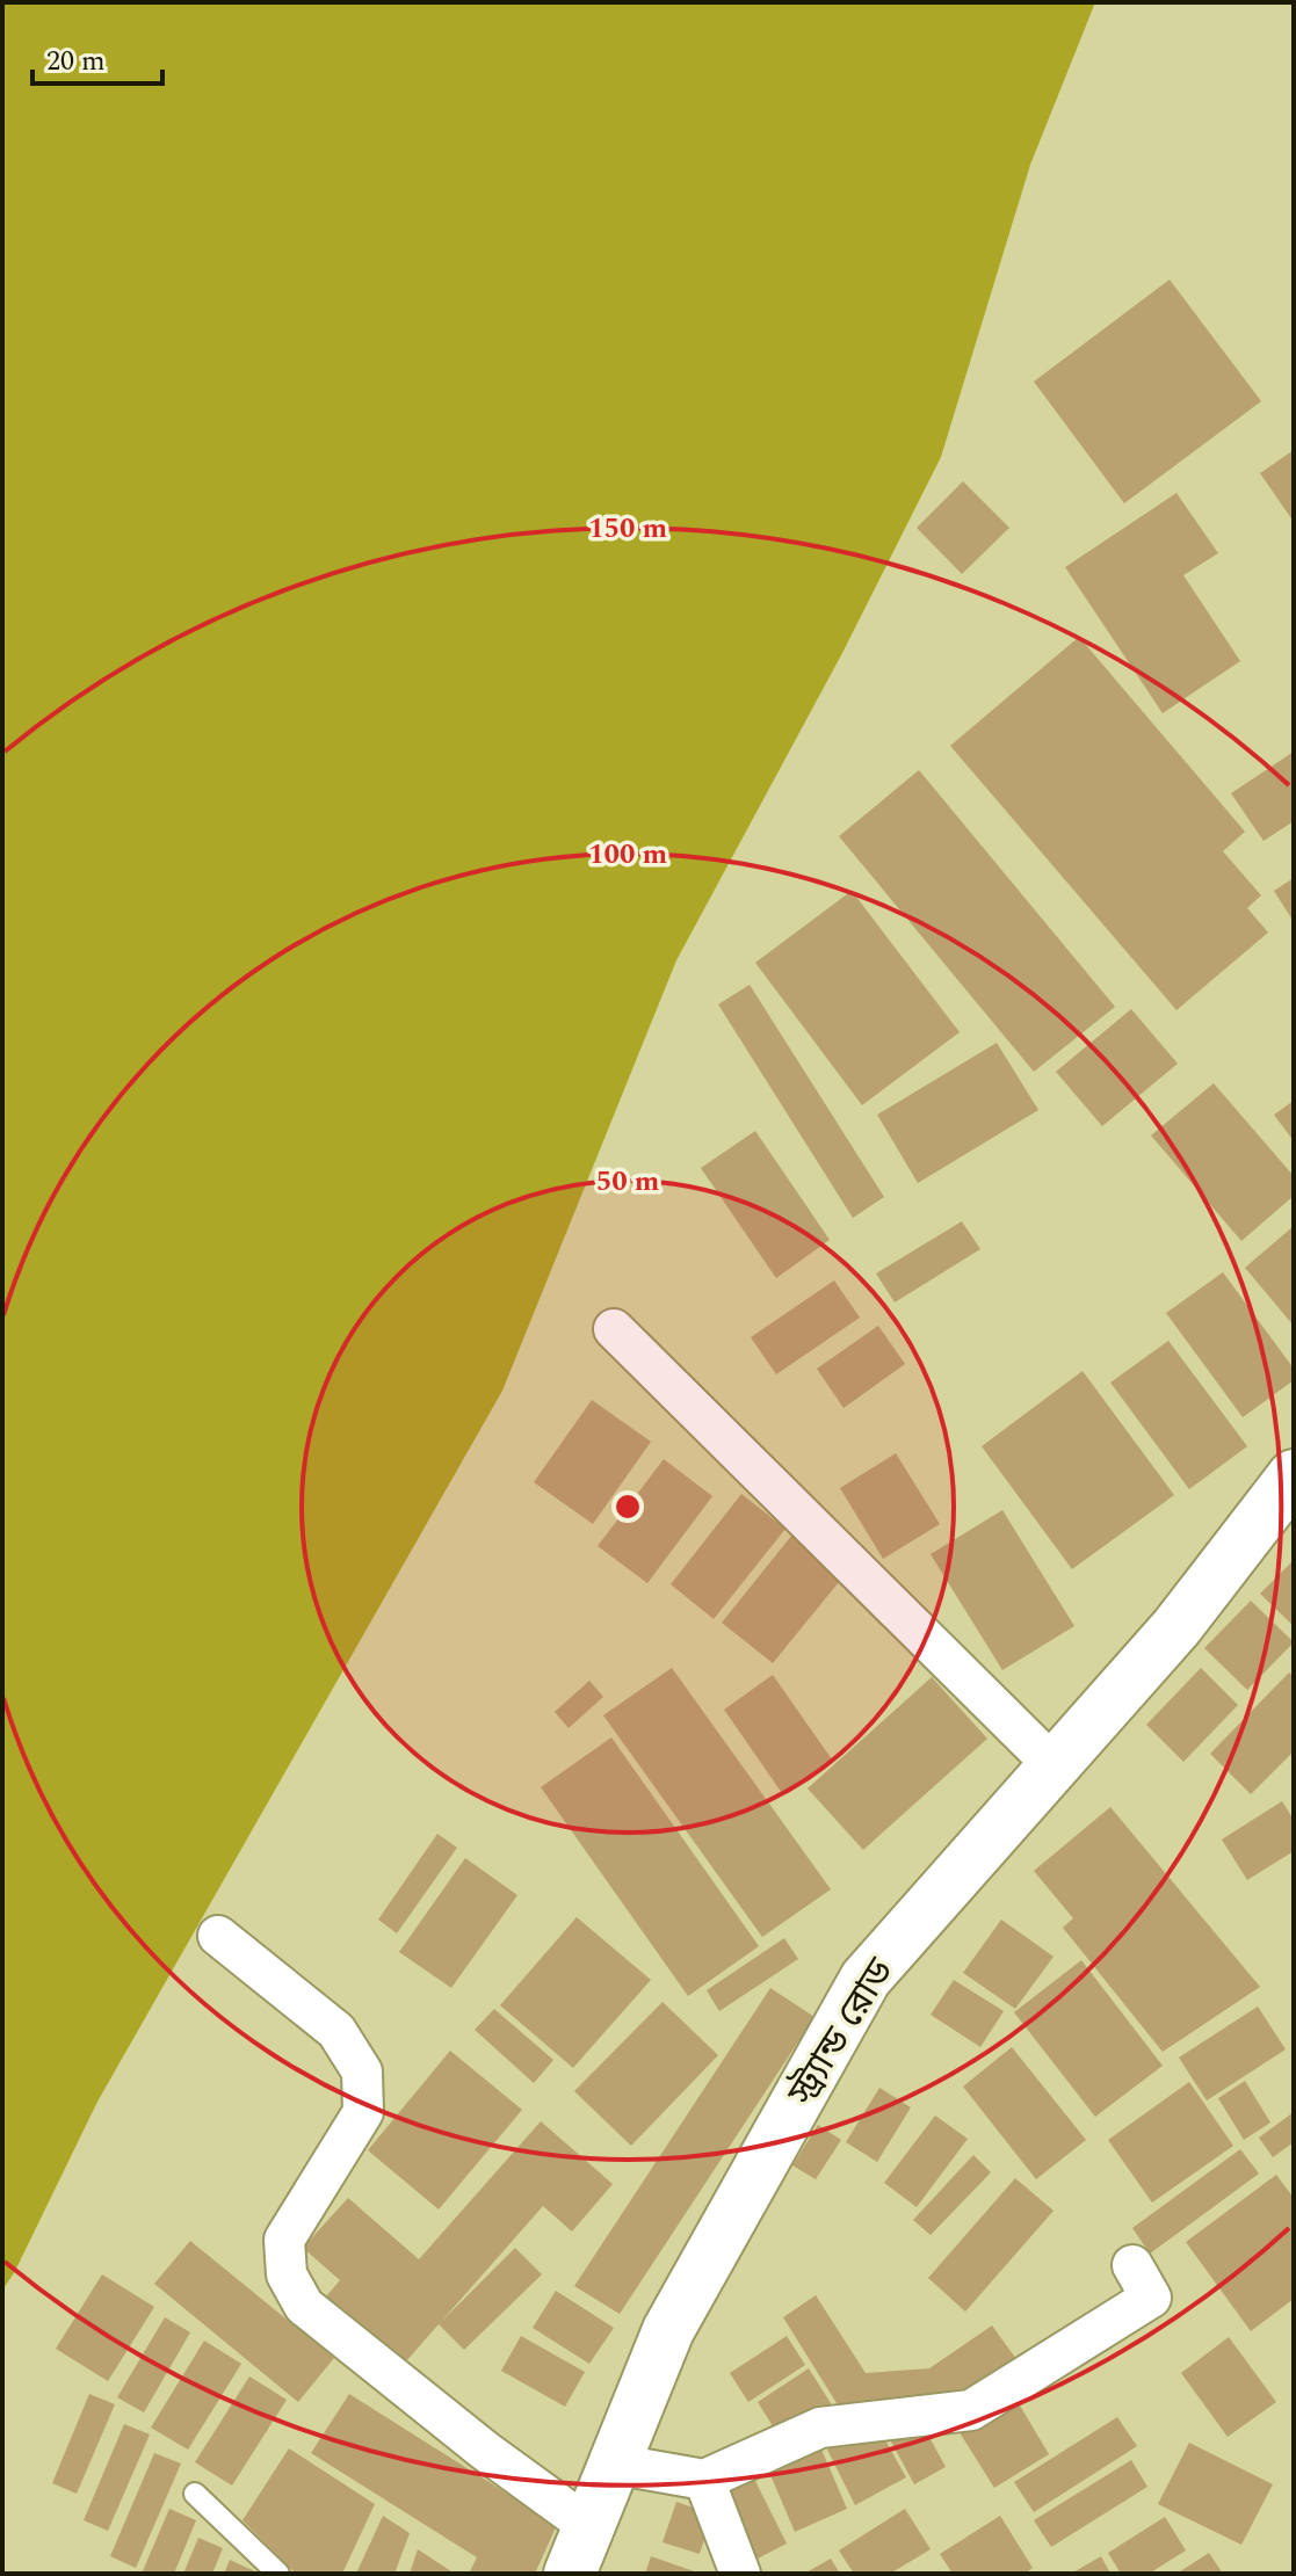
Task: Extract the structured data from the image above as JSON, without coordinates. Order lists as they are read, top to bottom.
{
  "streets": {
    "main road": ["স্ট্র্যান্ড রোড"]
  },
  "scale_bar": "20 m",
  "rings": ["150 m", "100 m", "50 m"]
}
